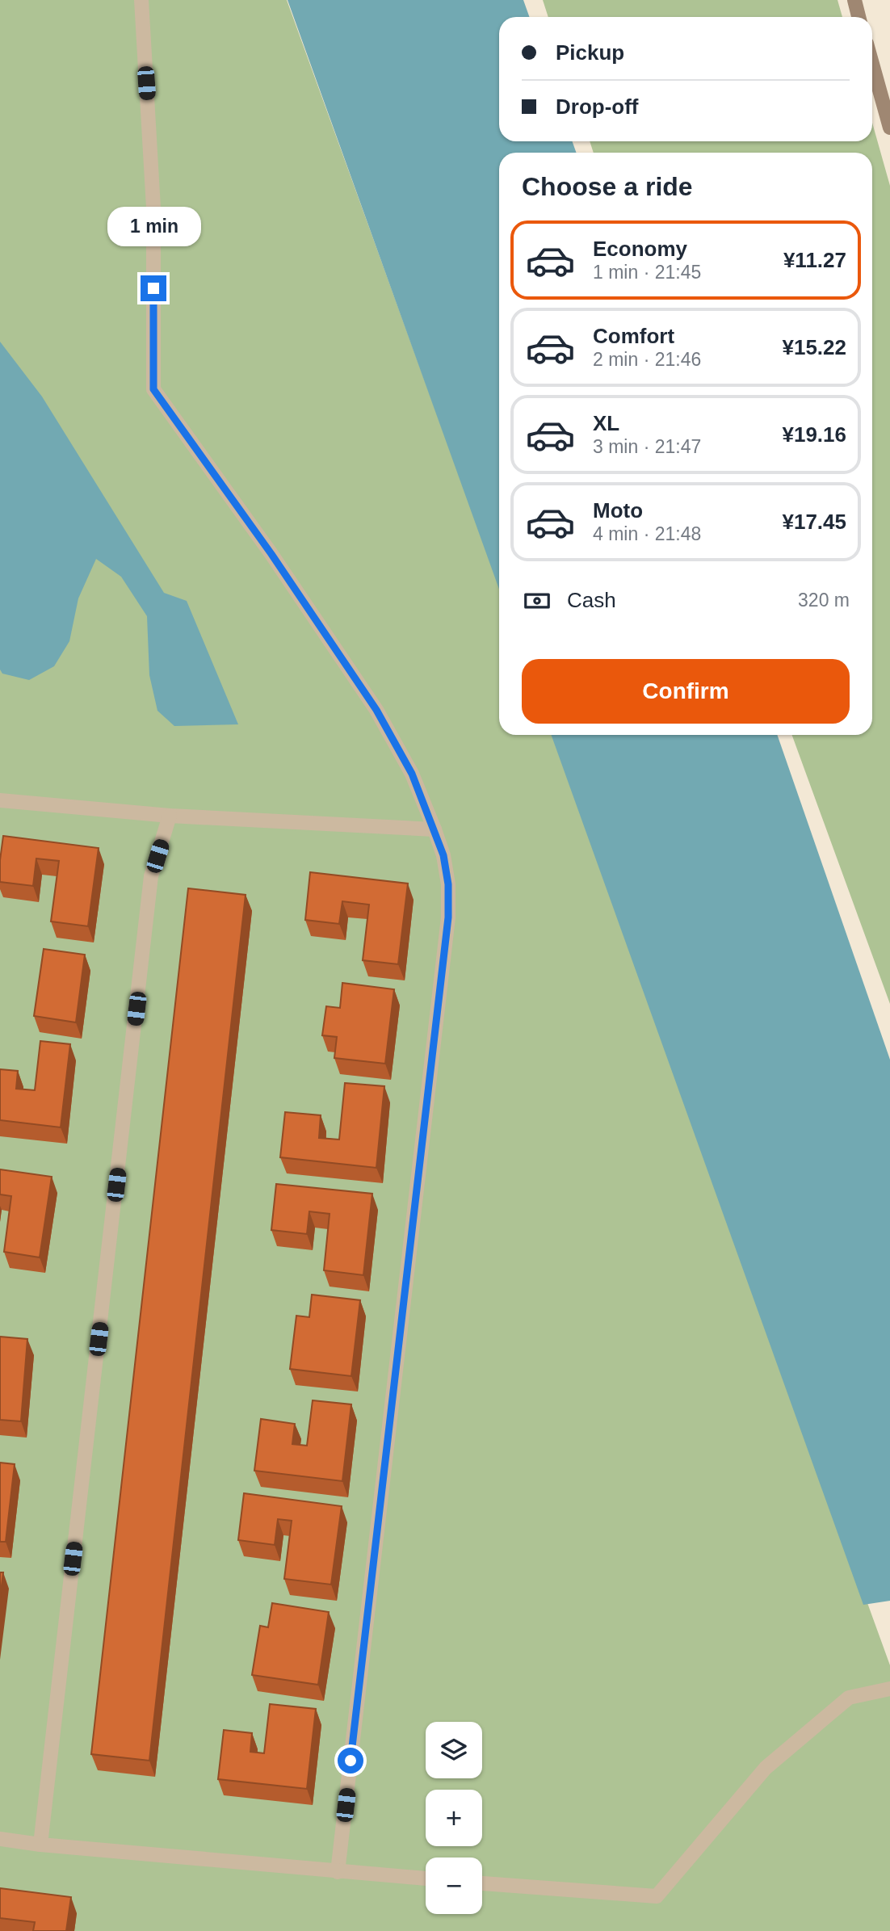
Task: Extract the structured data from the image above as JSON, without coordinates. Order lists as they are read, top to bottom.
{
  "page": {
    "banner": ["Pickup", "Drop-off"],
    "heading": "Choose a ride",
    "bubble": "1 min",
    "list": [
      {
        "name": "Economy",
        "note": "1 min · 21:45",
        "value": "¥11.27"
      },
      {
        "name": "Comfort",
        "note": "2 min · 21:46",
        "value": "¥15.22"
      },
      {
        "name": "XL",
        "note": "3 min · 21:47",
        "value": "¥19.16"
      },
      {
        "name": "Moto",
        "note": "4 min · 21:48",
        "value": "¥17.45"
      }
    ],
    "pay": ["Cash", "320 m"],
    "buttons": "Confirm",
    "map_buttons": ["+", "−"]
  }
}
